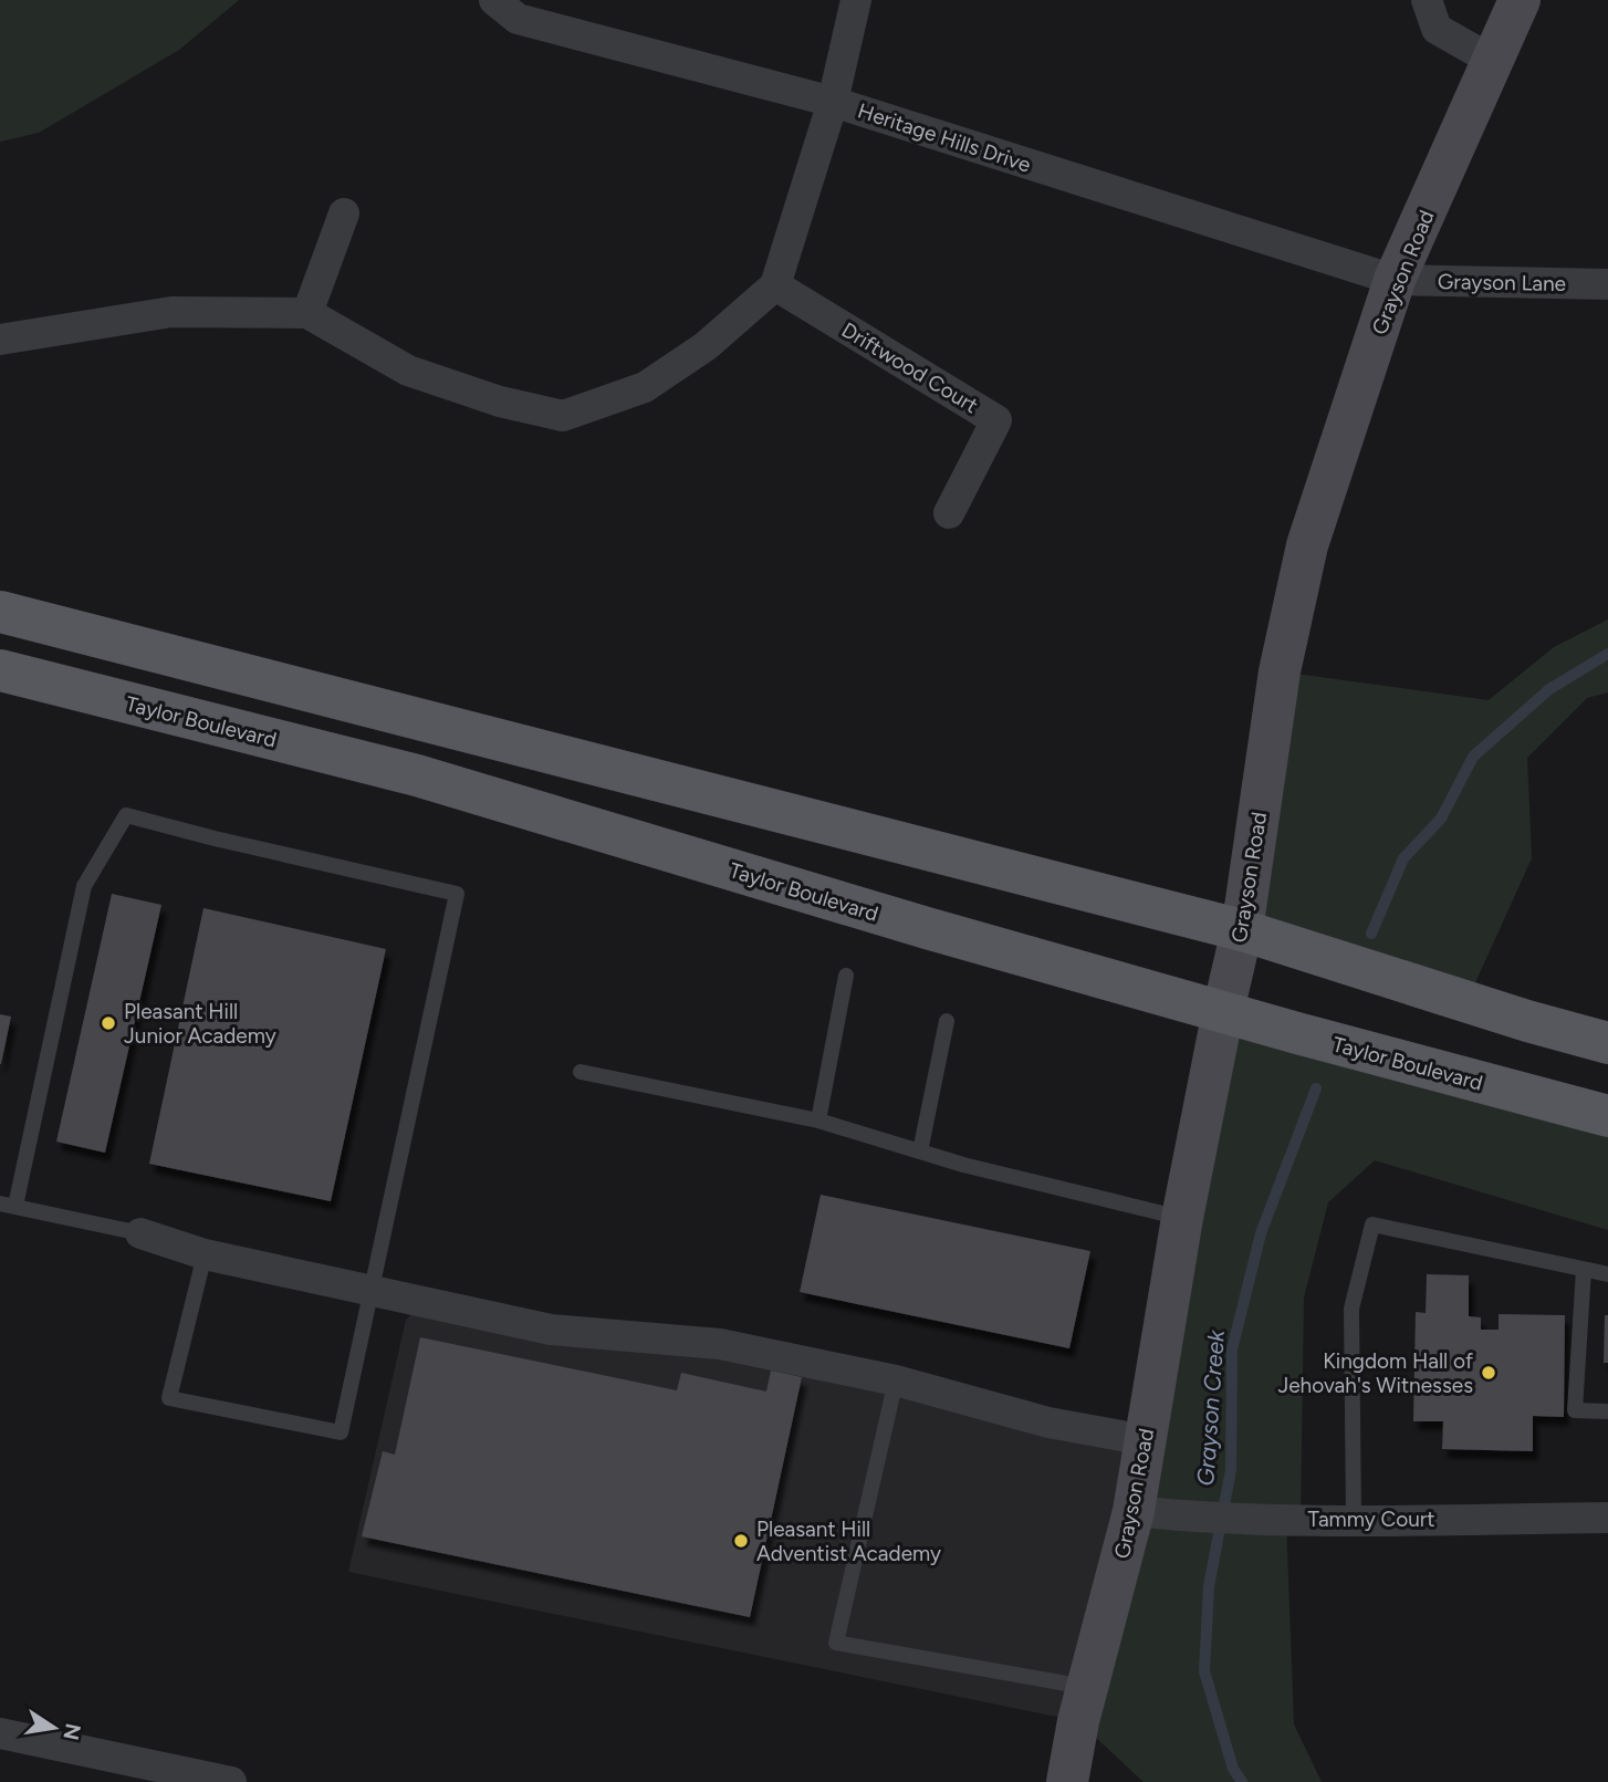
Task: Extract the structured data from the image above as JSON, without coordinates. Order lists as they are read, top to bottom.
{
  "streets": {
    "main road": ["Taylor Boulevard"],
    "street": [
      "Heritage Hills Drive",
      "Grayson Road",
      "Grayson Lane",
      "Driftwood Court",
      "Tammy Court"
    ]
  },
  "crossings": [
    ["Heritage Hills Drive", "Grayson Road"],
    ["Heritage Hills Drive", "Grayson Lane"],
    ["Grayson Road", "Grayson Lane"],
    ["Grayson Road", "Taylor Boulevard"],
    ["Grayson Road", "Tammy Court"]
  ],
  "water": ["Grayson Creek"],
  "places": ["Pleasant Hill Junior Academy", "Kingdom Hall of Jehovah's Witnesses", "Pleasant Hill Adventist Academy"],
  "north": "right"
}
